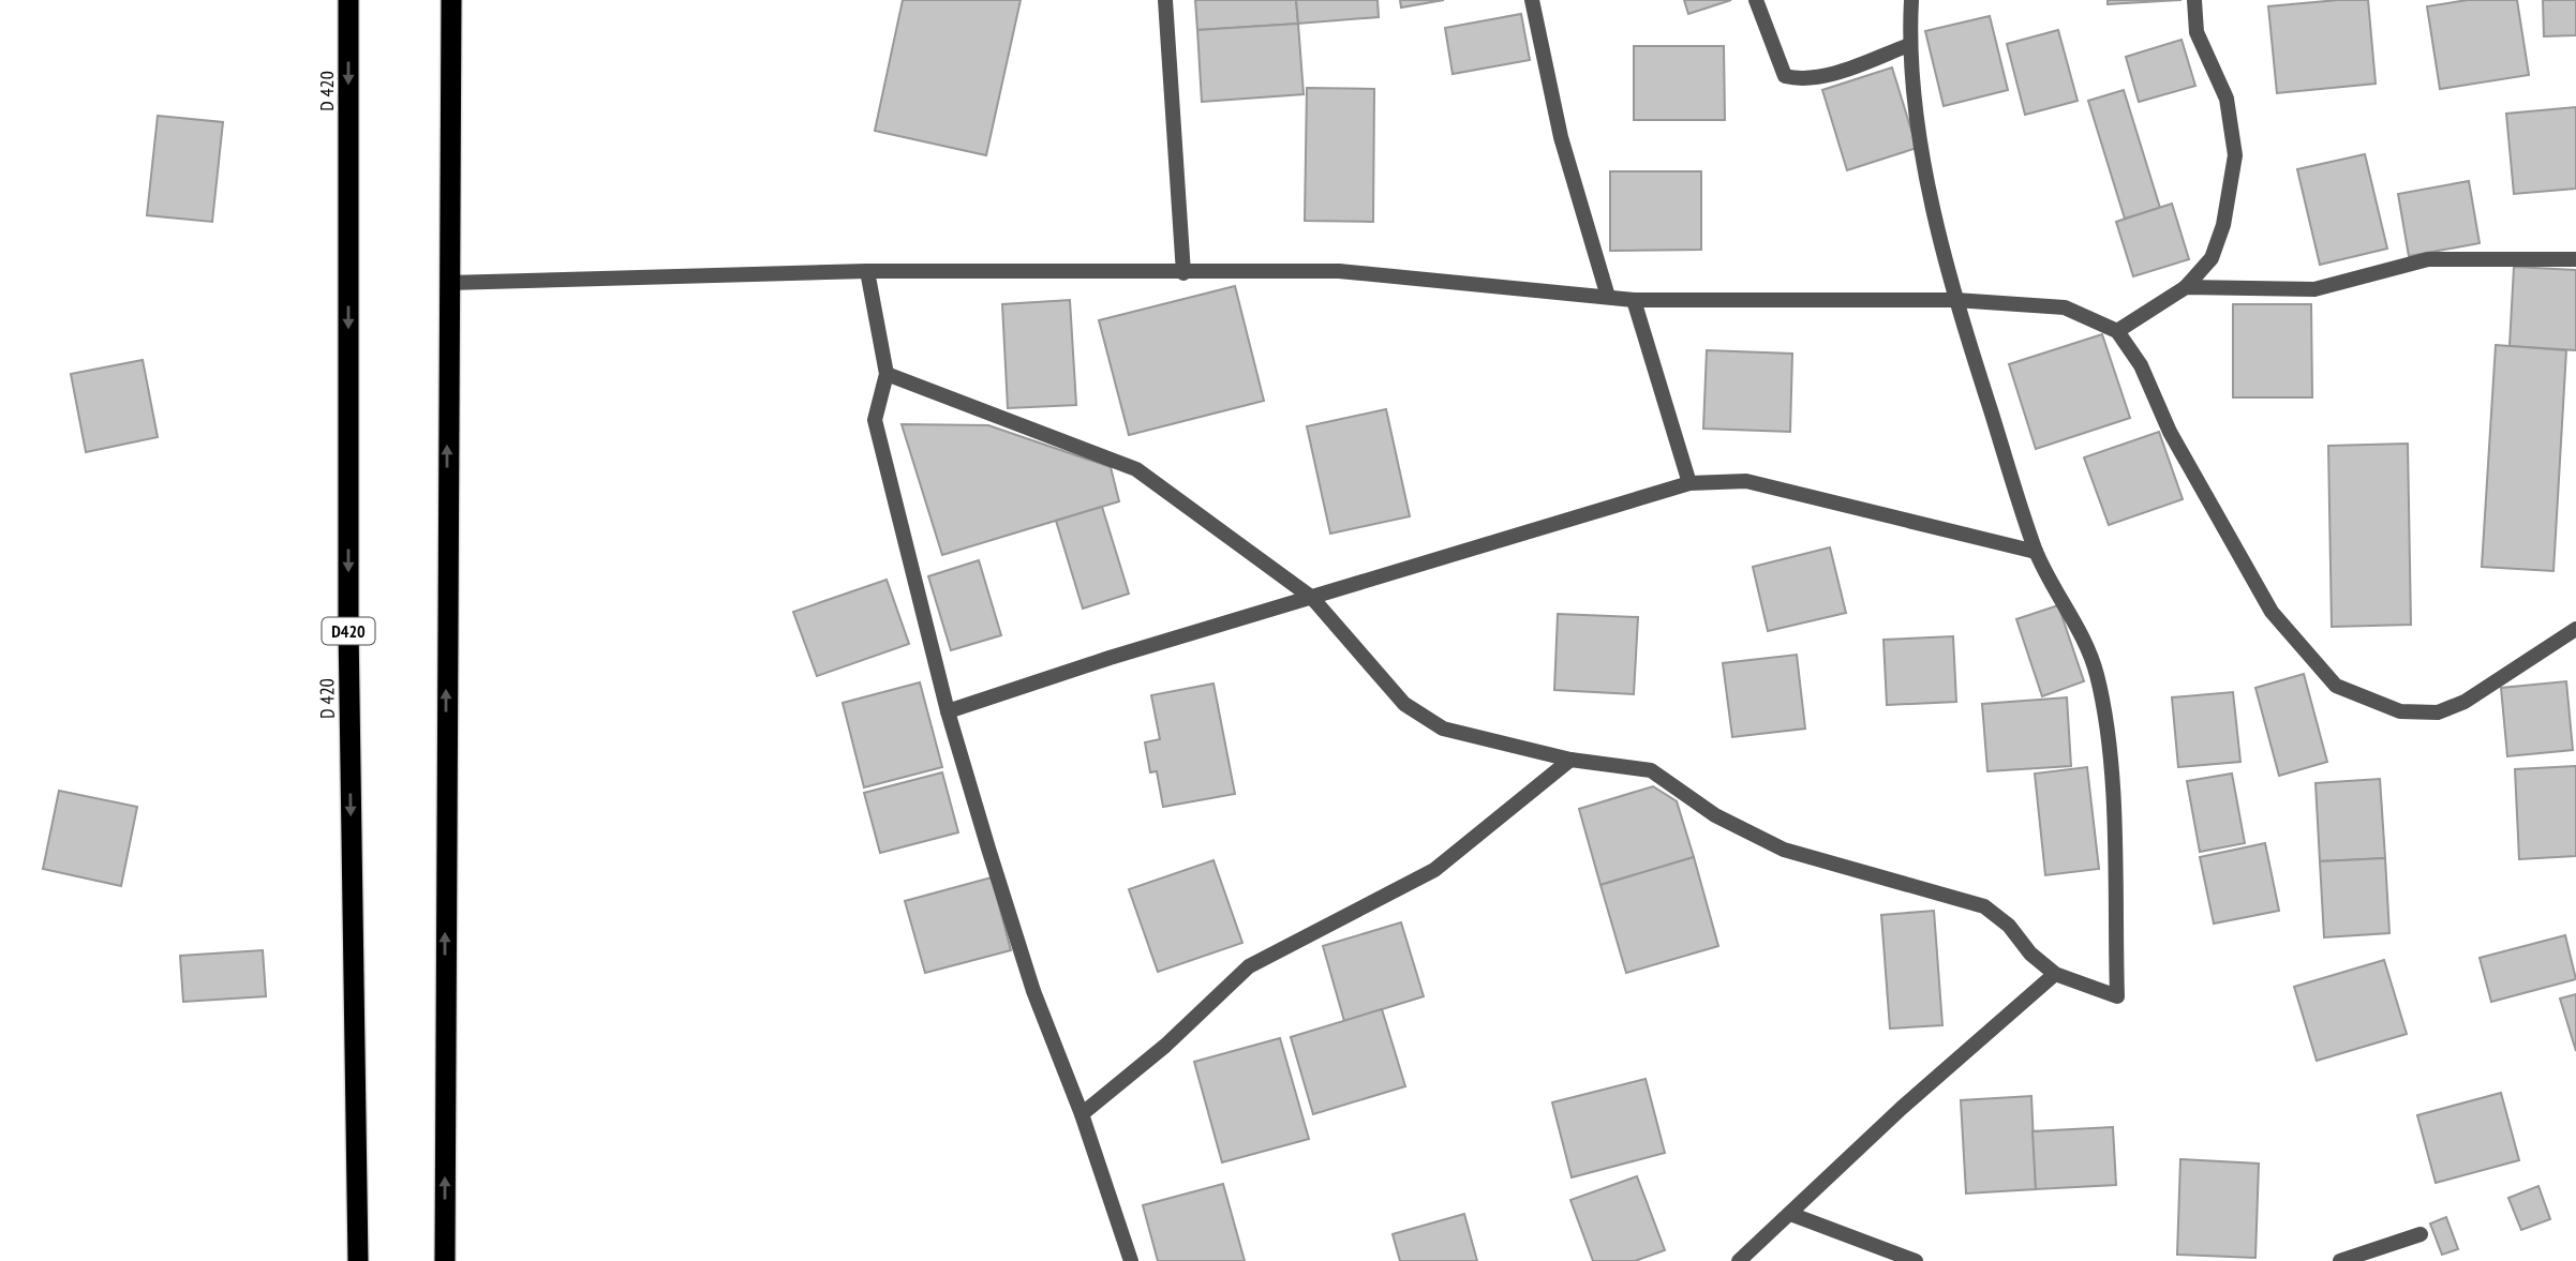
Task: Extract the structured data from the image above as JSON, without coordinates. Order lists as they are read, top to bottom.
{
  "streets": {
    "highway": ["D 420", "D420"]
  }
}
